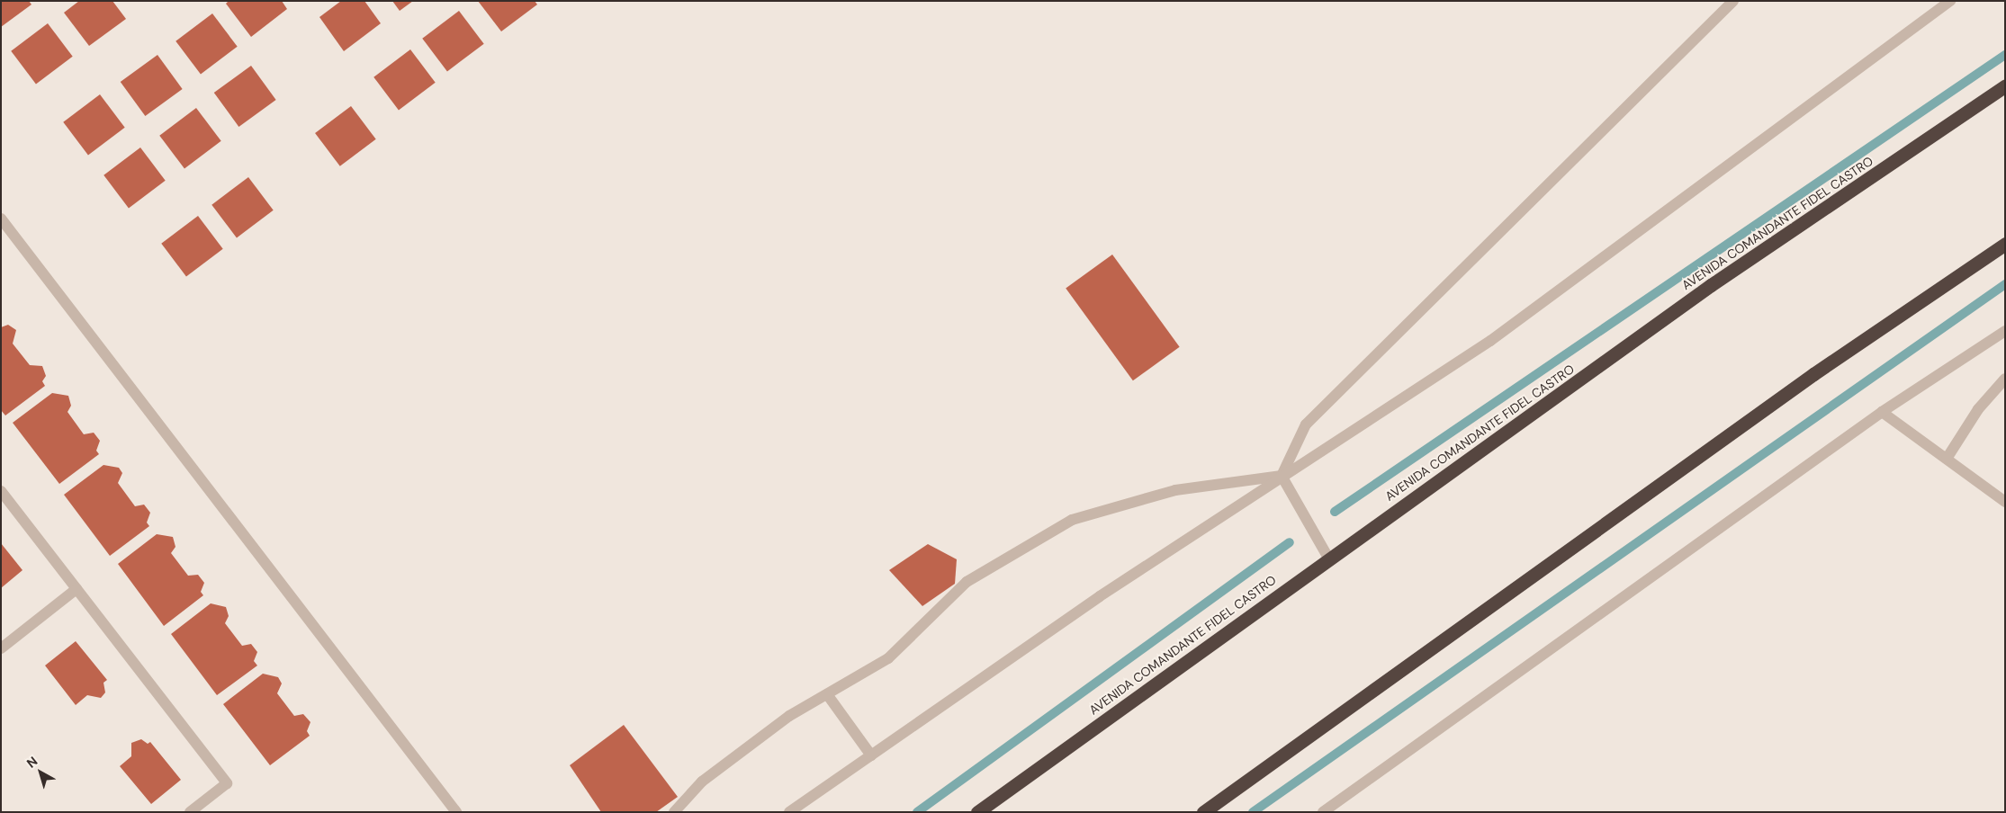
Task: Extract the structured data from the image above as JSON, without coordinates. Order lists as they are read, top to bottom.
{
  "streets": {
    "highway": ["AVENIDA COMANDANTE FIDEL CASTRO"]
  },
  "north": "top left"
}
